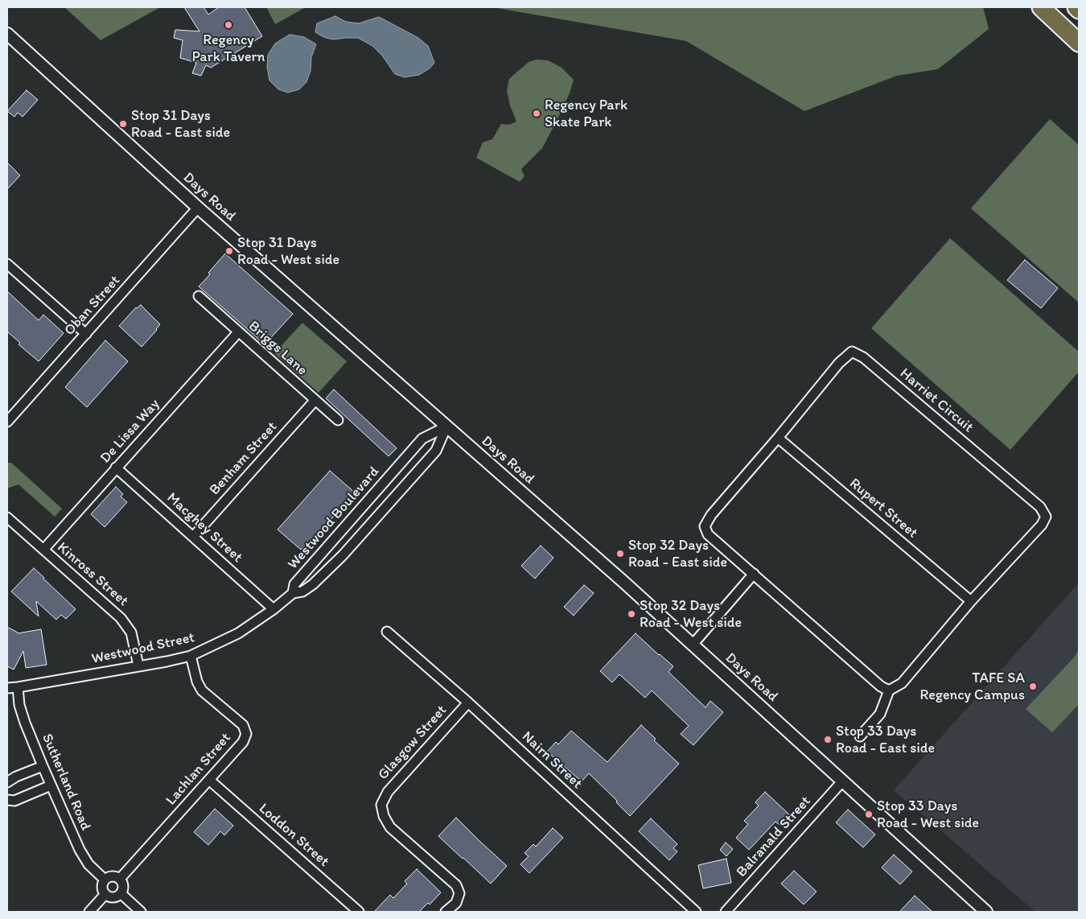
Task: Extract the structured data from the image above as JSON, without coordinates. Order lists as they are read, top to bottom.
{
  "streets": {
    "street": [
      "Days Road",
      "Oban Street",
      "Briggs Lane",
      "Harriet Circuit",
      "De Lissa Way",
      "Benham Street",
      "Rupert Street",
      "Westwood Boulevard",
      "Macghey Street",
      "Kinross Street",
      "Westwood Street",
      "Glasgow Street",
      "Nairn Street",
      "Lachlan Street",
      "Sutherland Road",
      "Loddon Street",
      "Balranald Street"
    ]
  },
  "crossings": [
    ["Days Road", "Oban Street"],
    ["Days Road", "Westwood Boulevard"],
    ["Days Road", "Balranald Street"],
    ["Briggs Lane", "De Lissa Way"],
    ["Briggs Lane", "Benham Street"],
    ["Harriet Circuit", "Rupert Street"],
    ["De Lissa Way", "Macghey Street"],
    ["De Lissa Way", "Kinross Street"],
    ["Benham Street", "Macghey Street"],
    ["Westwood Boulevard", "Westwood Street"],
    ["Macghey Street", "Westwood Street"],
    ["Kinross Street", "Westwood Street"],
    ["Westwood Street", "Lachlan Street"],
    ["Westwood Street", "Sutherland Road"],
    ["Glasgow Street", "Nairn Street"],
    ["Lachlan Street", "Sutherland Road"],
    ["Lachlan Street", "Loddon Street"]
  ],
  "places": [
    "Regency Park Tavern",
    "Regency Park Skate Park",
    "Stop 31 Days Road - East side",
    "Stop 31 Days Road - West side",
    "Stop 32 Days Road - East side",
    "Stop 32 Days Road - West side",
    "TAFE SA Regency Campus",
    "Stop 33 Days Road - East side",
    "Stop 33 Days Road - West side"
  ]
}
